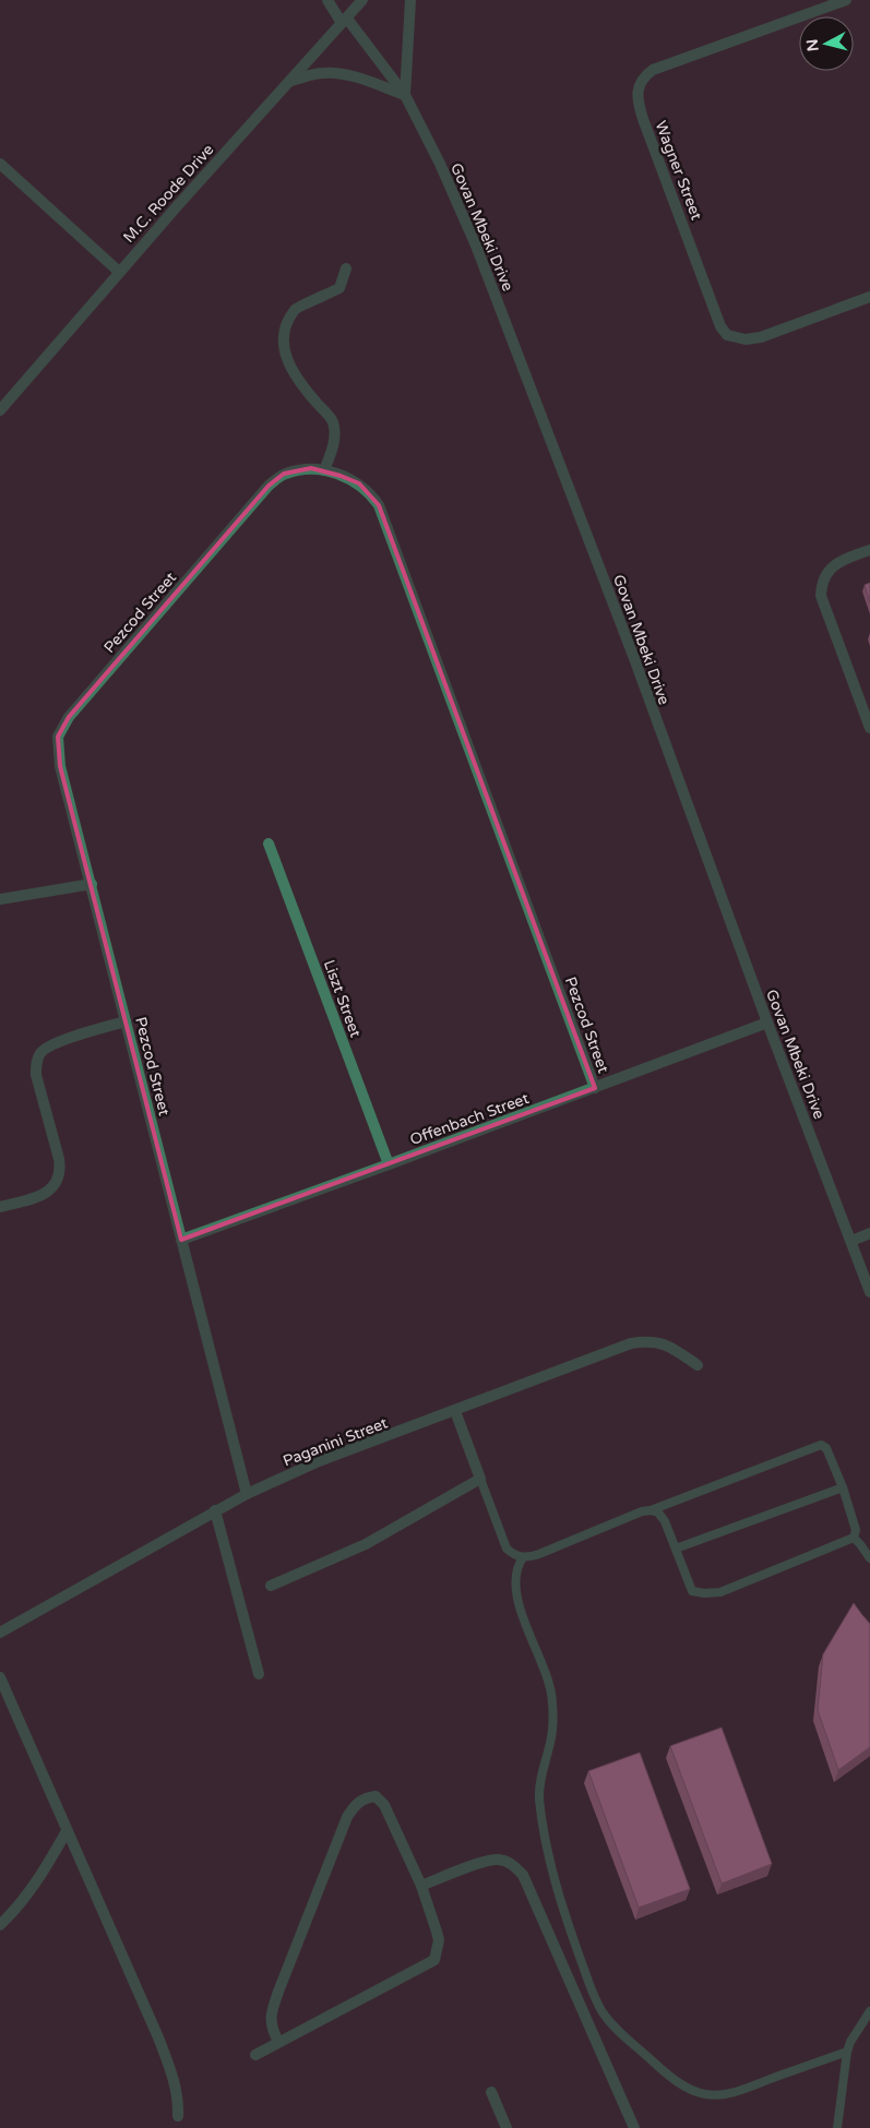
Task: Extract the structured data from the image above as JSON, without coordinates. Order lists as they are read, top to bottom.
{
  "streets": {
    "street": [
      "Wagner Street",
      "M.C. Roode Drive",
      "Govan Mbeki Drive",
      "Pezcod Street",
      "Liszt Street",
      "Offenbach Street",
      "Paganini Street"
    ]
  },
  "crossings": [
    ["M.C. Roode Drive", "Govan Mbeki Drive"],
    ["Govan Mbeki Drive", "Offenbach Street"],
    ["Pezcod Street", "Offenbach Street"],
    ["Pezcod Street", "Paganini Street"],
    ["Liszt Street", "Offenbach Street"]
  ],
  "north": "left"
}
